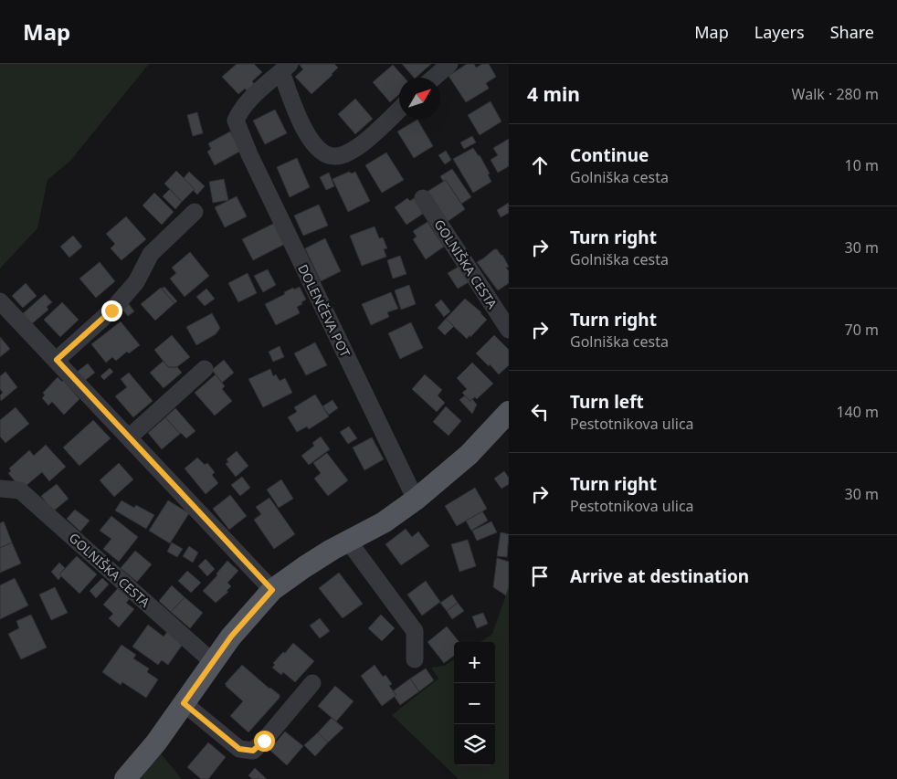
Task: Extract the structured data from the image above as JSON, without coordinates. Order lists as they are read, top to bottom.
{
  "streets": {
    "street": ["GOLNIŠKA CESTA", "DOLENČEVA POT"]
  },
  "north": "top right",
  "page": {
    "header": "Map",
    "nav": ["Map", "Layers", "Share"],
    "heading": ["4 min", "Walk · 280 m"],
    "list": [
      ["Continue", "Golniška cesta", "10 m"],
      ["Turn right", "Golniška cesta", "30 m"],
      ["Turn right", "Golniška cesta", "70 m"],
      ["Turn left", "Pestotnikova ulica", "140 m"],
      ["Turn right", "Pestotnikova ulica", "30 m"],
      "Arrive at destination"
    ],
    "map_buttons": ["+", "−"]
  }
}
